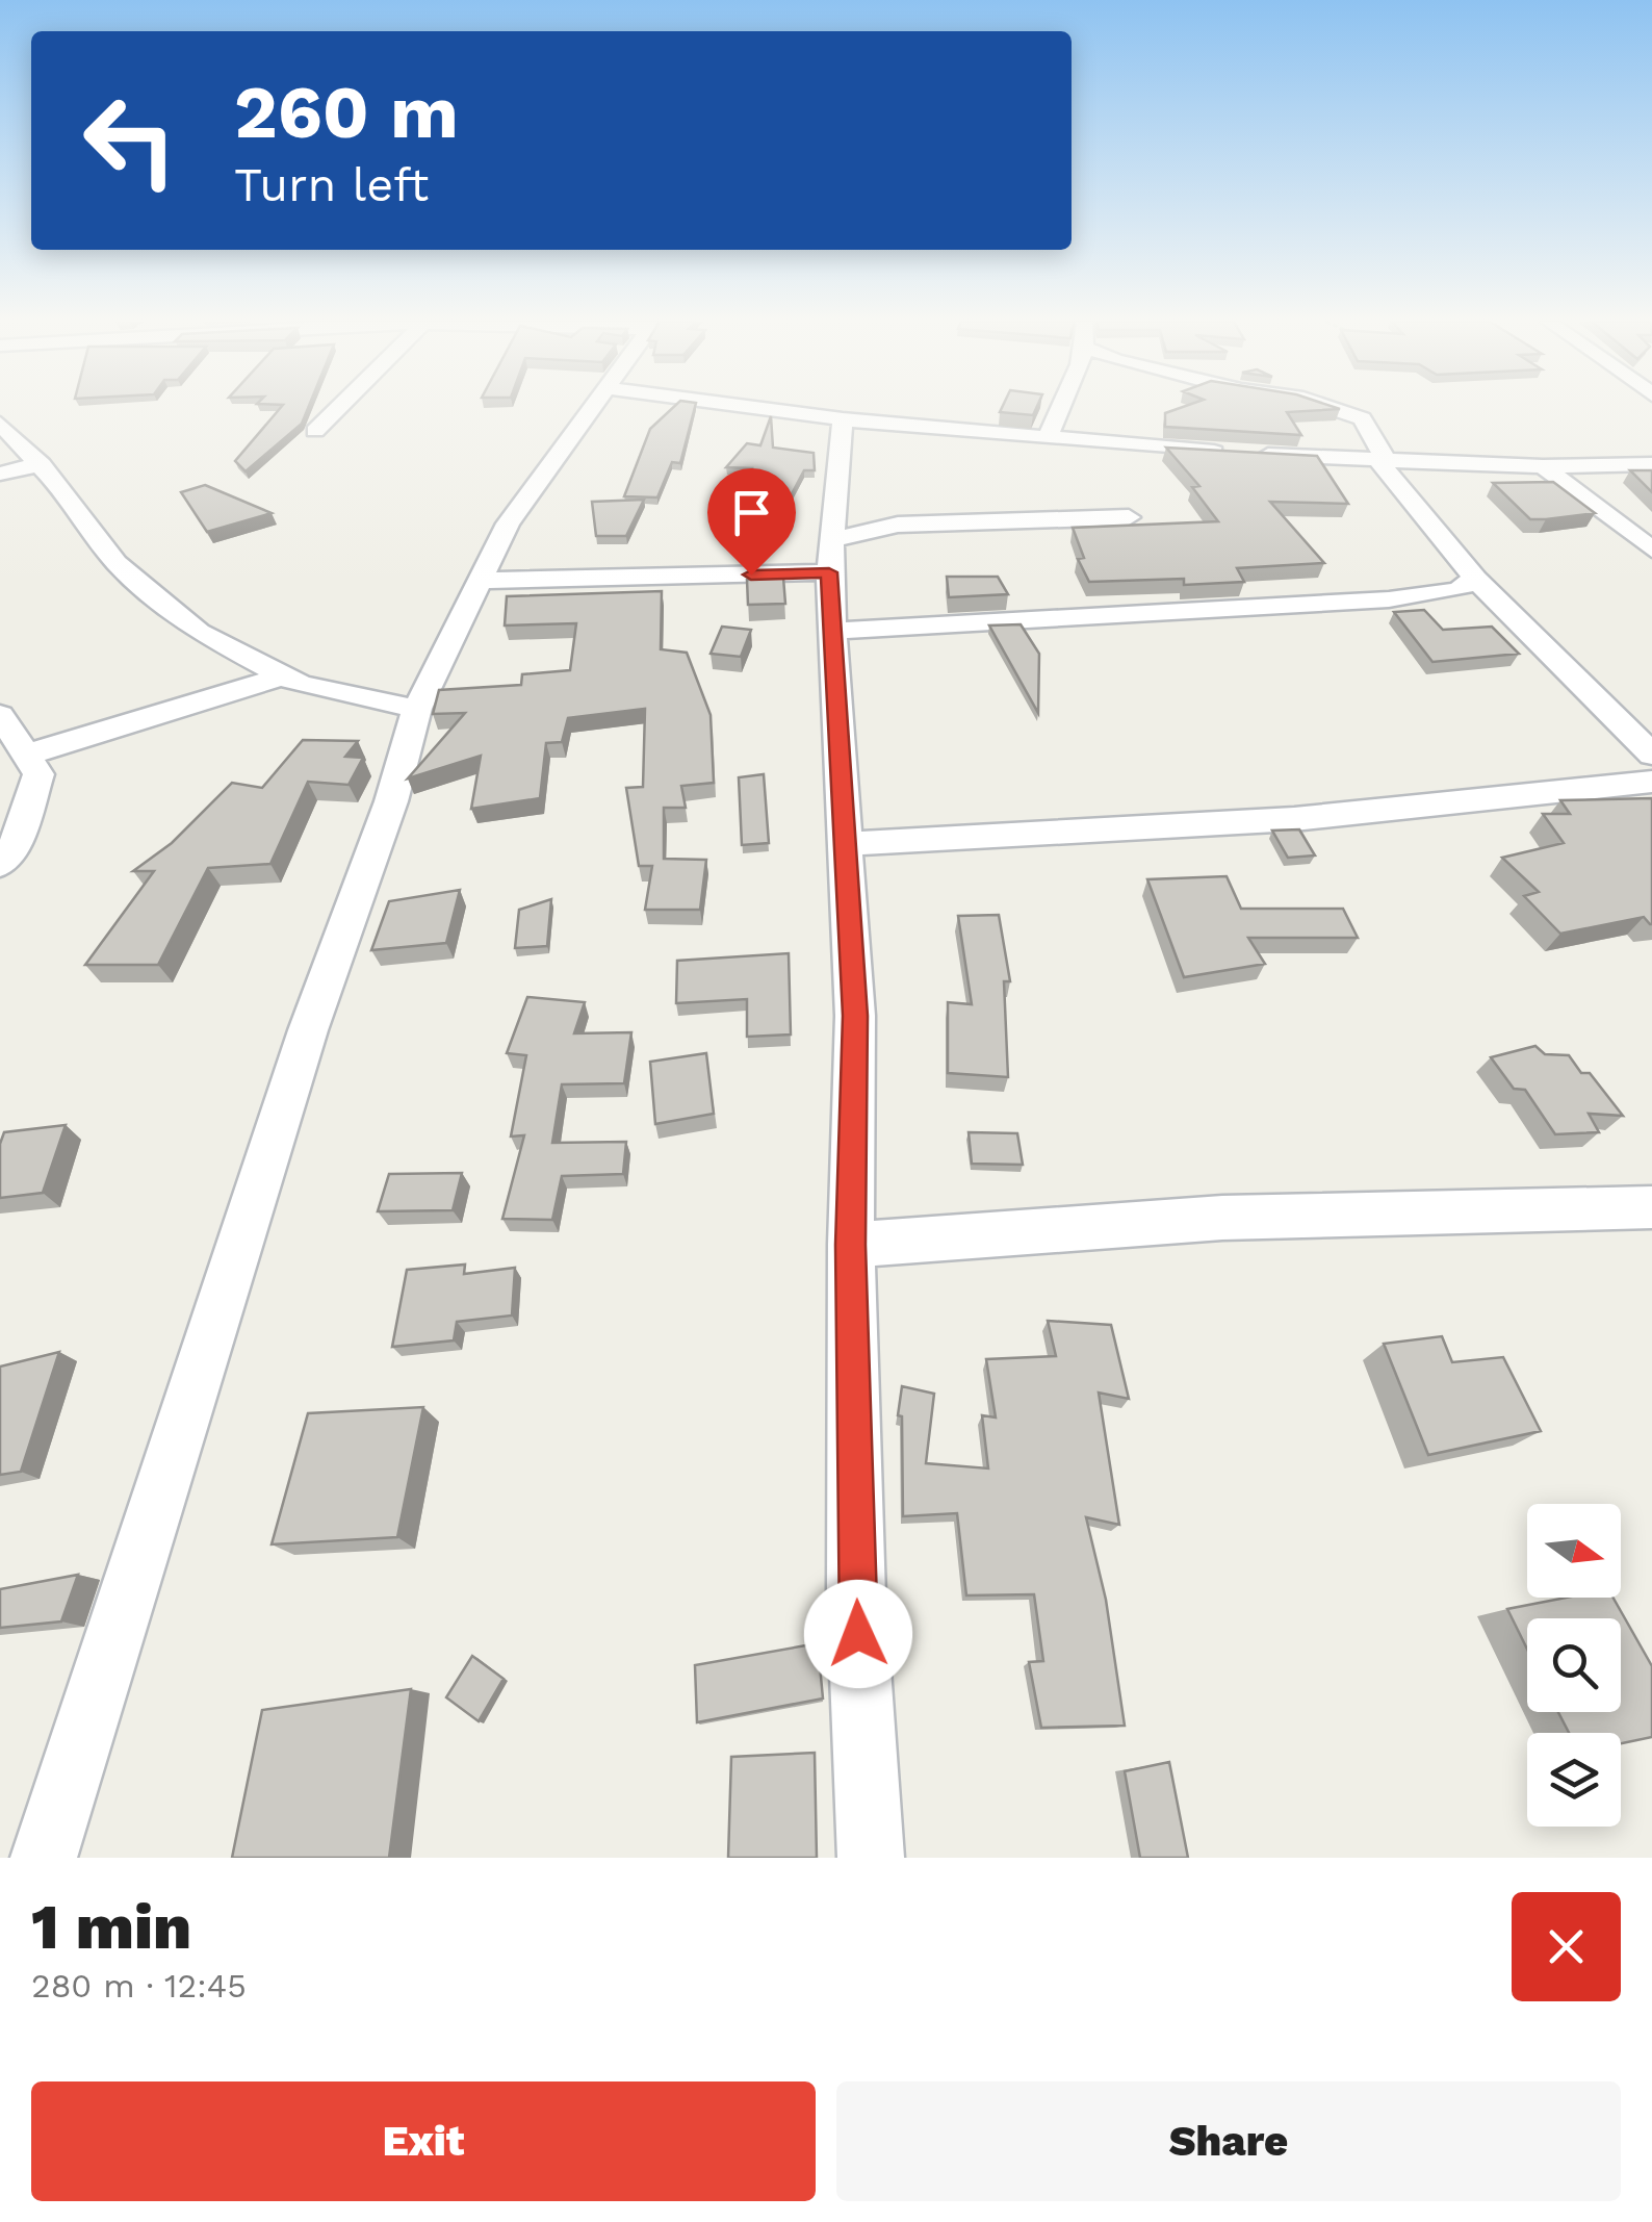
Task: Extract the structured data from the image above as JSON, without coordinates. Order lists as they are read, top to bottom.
{
  "north": "right",
  "page": {
    "turn": ["260 m", "Turn left"],
    "heading": ["1 min", "280 m · 12:45"],
    "buttons": ["Exit", "Share"]
  }
}
